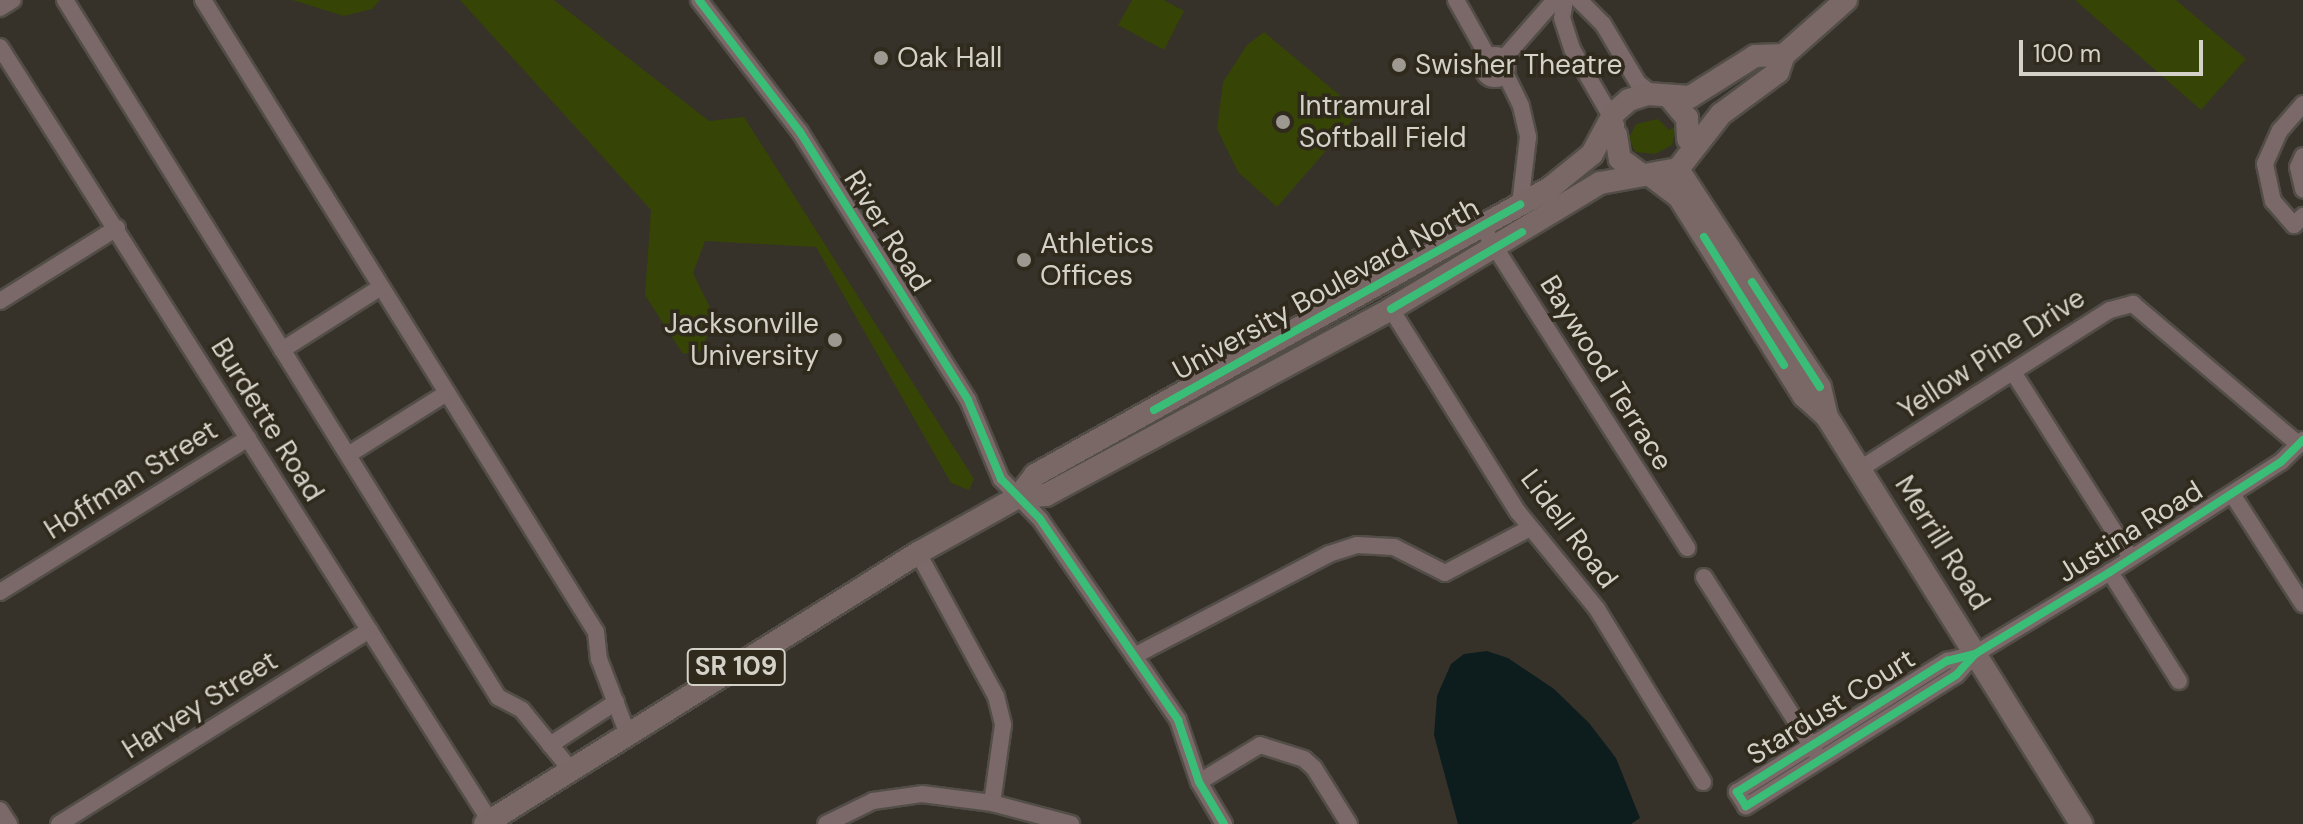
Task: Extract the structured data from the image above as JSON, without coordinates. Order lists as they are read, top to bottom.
{
  "streets": {
    "main road": ["University Boulevard North", "Merrill Road", "SR 109"],
    "street": [
      "River Road",
      "Yellow Pine Drive",
      "Baywood Terrace",
      "Burdette Road",
      "Hoffman Street",
      "Lidell Road",
      "Justina Road",
      "Harvey Street",
      "Stardust Court"
    ]
  },
  "crossings": [
    ["River Road", "University Boulevard North"],
    ["University Boulevard North", "Baywood Terrace"],
    ["University Boulevard North", "Burdette Road"],
    ["University Boulevard North", "Lidell Road"],
    ["University Boulevard North", "Merrill Road"],
    ["University Boulevard North", "SR 109"],
    ["Yellow Pine Drive", "Justina Road"],
    ["Yellow Pine Drive", "Merrill Road"],
    ["Burdette Road", "Hoffman Street"],
    ["Burdette Road", "Harvey Street"],
    ["Justina Road", "Merrill Road"],
    ["Justina Road", "Stardust Court"],
    ["Merrill Road", "SR 109"],
    ["Merrill Road", "Stardust Court"]
  ],
  "places": [
    "Oak Hall",
    "Swisher Theatre",
    "Intramural Softball Field",
    "Athletics Offices",
    "Jacksonville University"
  ],
  "scale_bar": "100 m"
}
